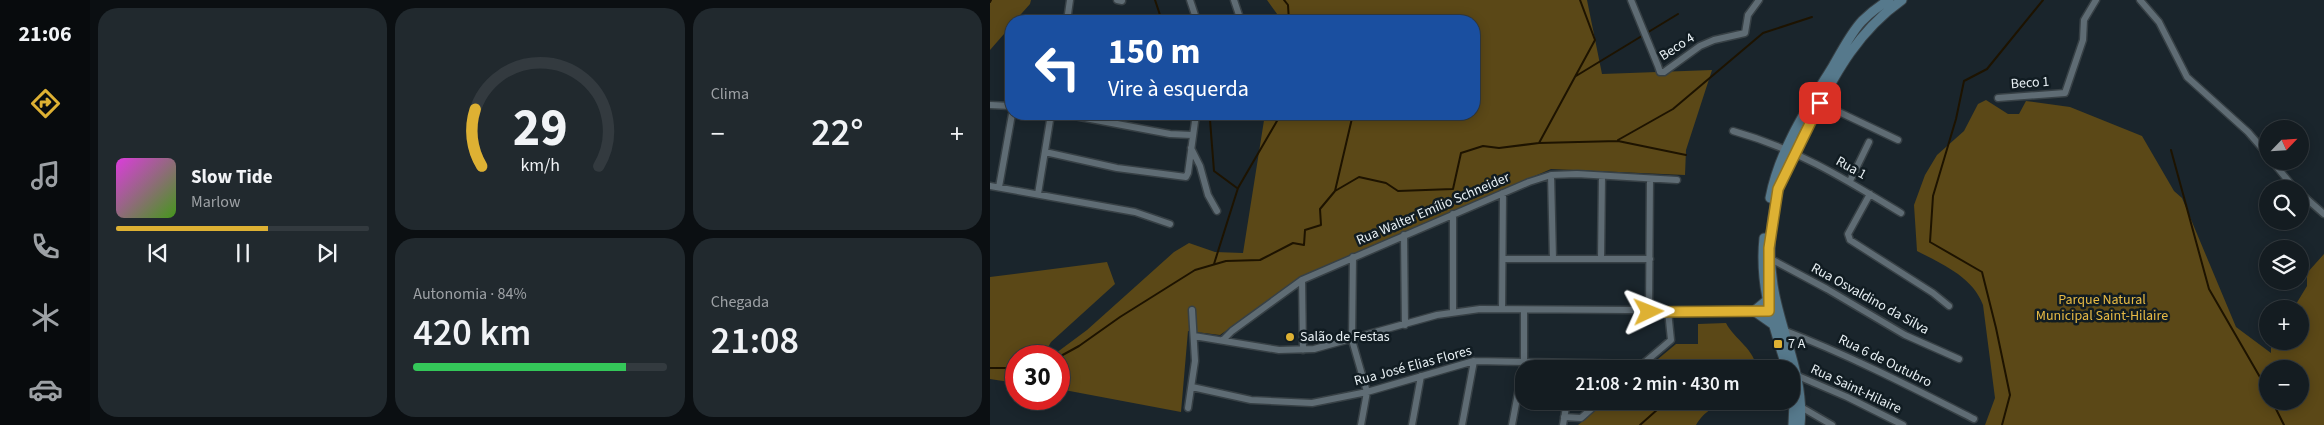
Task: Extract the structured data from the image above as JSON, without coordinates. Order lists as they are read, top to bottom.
{
  "streets": {
    "street": [
      "Beco 4",
      "Beco 1",
      "Rua 1",
      "Rua Walter Emílio Schneider",
      "Rua Osvaldino da Silva",
      "Rua 6 de Outubro",
      "Rua José Elias Flores",
      "Rua Saint-Hilaire"
    ]
  },
  "parks": ["Parque Natural Municipal Saint-Hilaire"],
  "places": {
    "other": ["Salão de Festas"],
    "transit": ["7 A"]
  },
  "north": "top right",
  "page": {
    "tabs": "21:06",
    "tile": [
      "Clima",
      ["Autonomia · 84%", "420 km"],
      ["Chegada", "21:08"]
    ],
    "turn": ["150 m", "Vire à esquerda"],
    "heat": ["−", "22°", "+"],
    "map_buttons": ["+", "−"],
    "song": ["Slow Tide", "Marlow"],
    "limit": "30",
    "trip": "21:08 · 2 min · 430 m",
    "gauge": ["29", "km/h"]
  }
}
